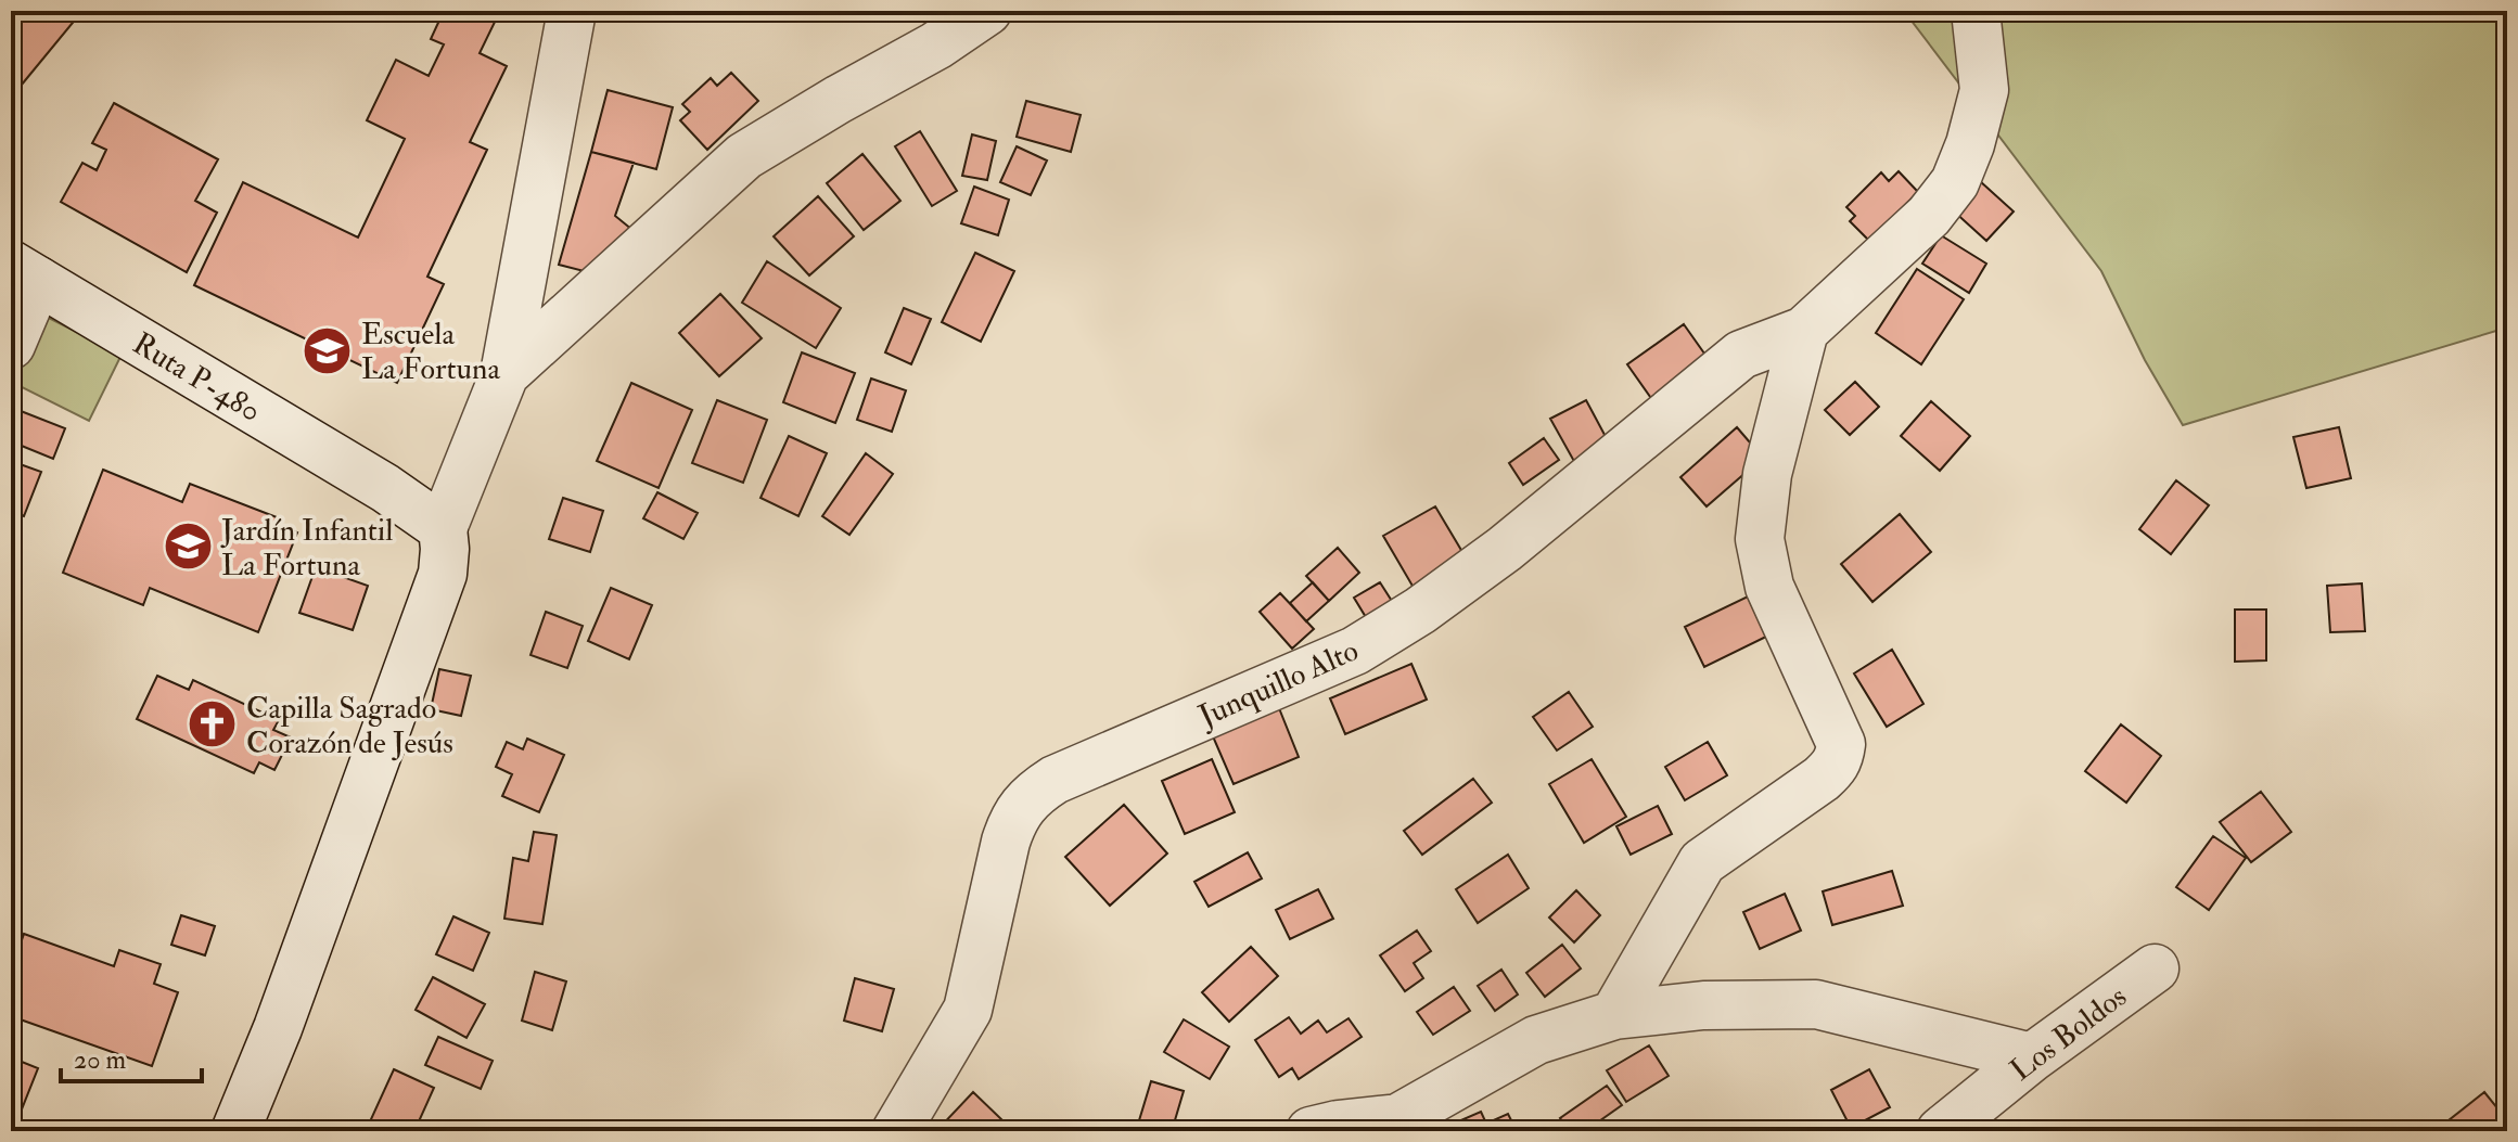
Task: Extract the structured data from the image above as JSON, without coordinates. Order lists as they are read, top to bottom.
{
  "streets": {
    "street": ["Ruta P-480", "Junquillo Alto", "Los Boldos"]
  },
  "places": {
    "school or university": ["Escuela La Fortuna", "Jardín Infantil La Fortuna"],
    "church": ["Capilla Sagrado Corazón de Jesús"]
  },
  "scale_bar": "20 m"
}
